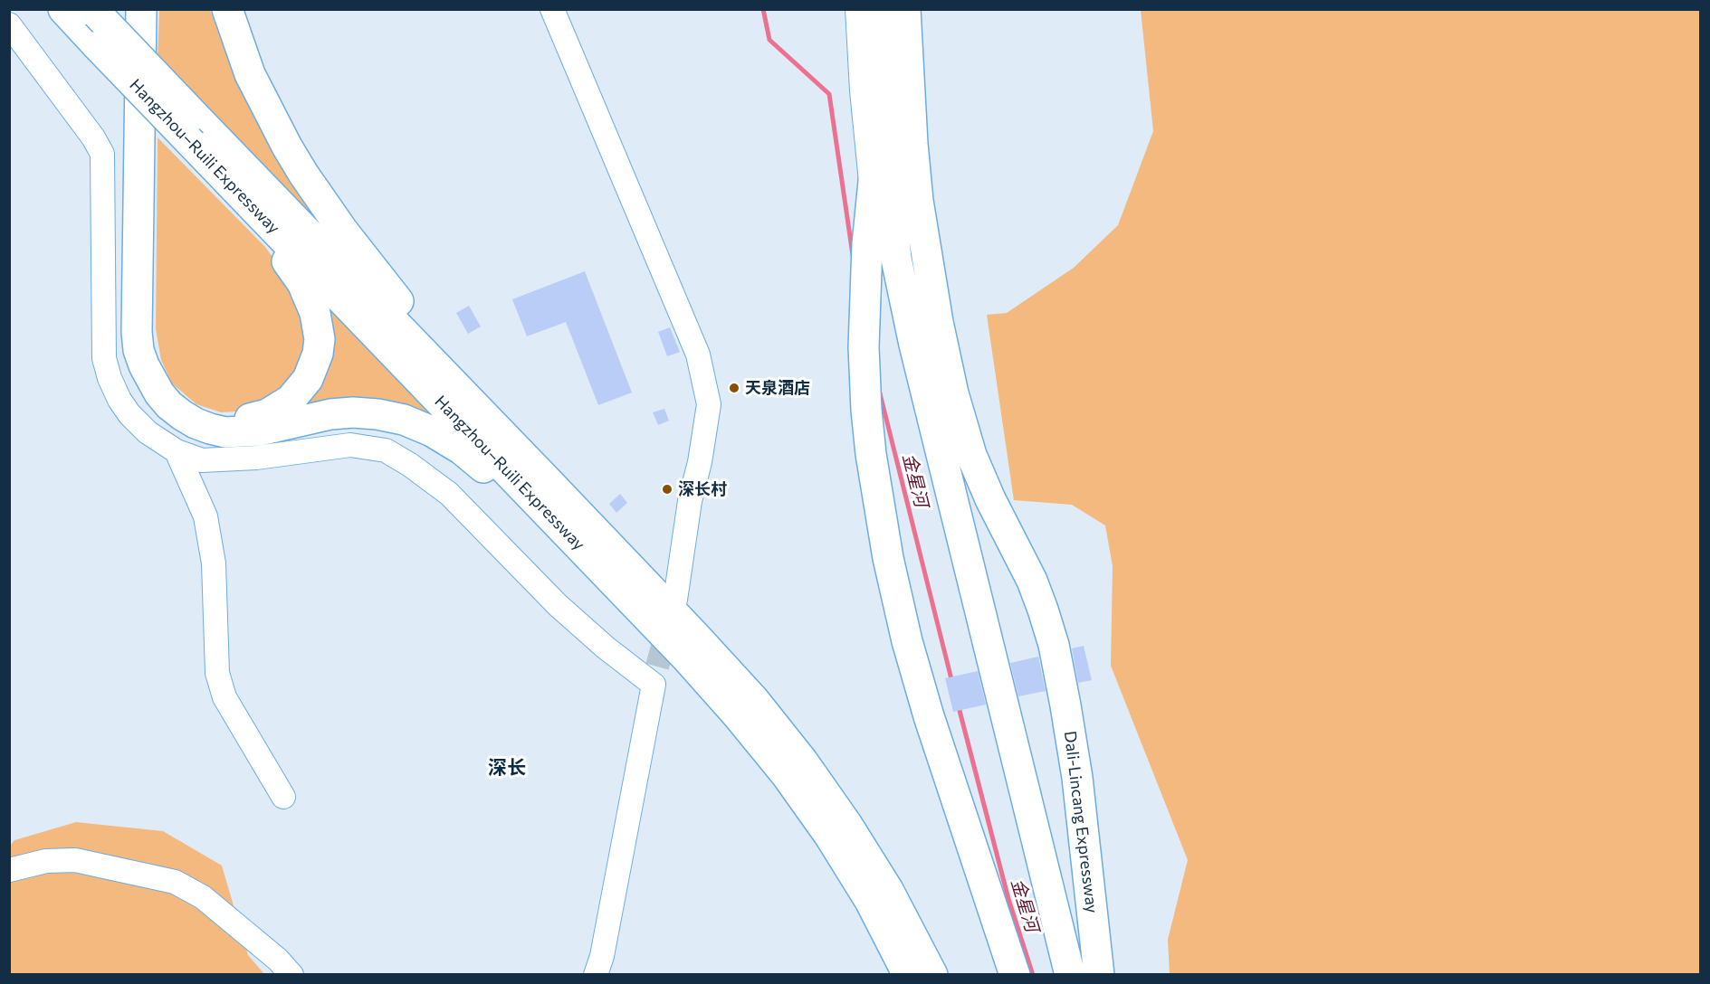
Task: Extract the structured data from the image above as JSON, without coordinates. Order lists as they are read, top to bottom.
{
  "streets": {
    "highway": ["Hangzhou–Ruili Expressway", "Dali-Lincang Expressway"]
  },
  "districts": ["深长"],
  "water": ["金星河"],
  "places": ["天泉酒店", "深长村"]
}
